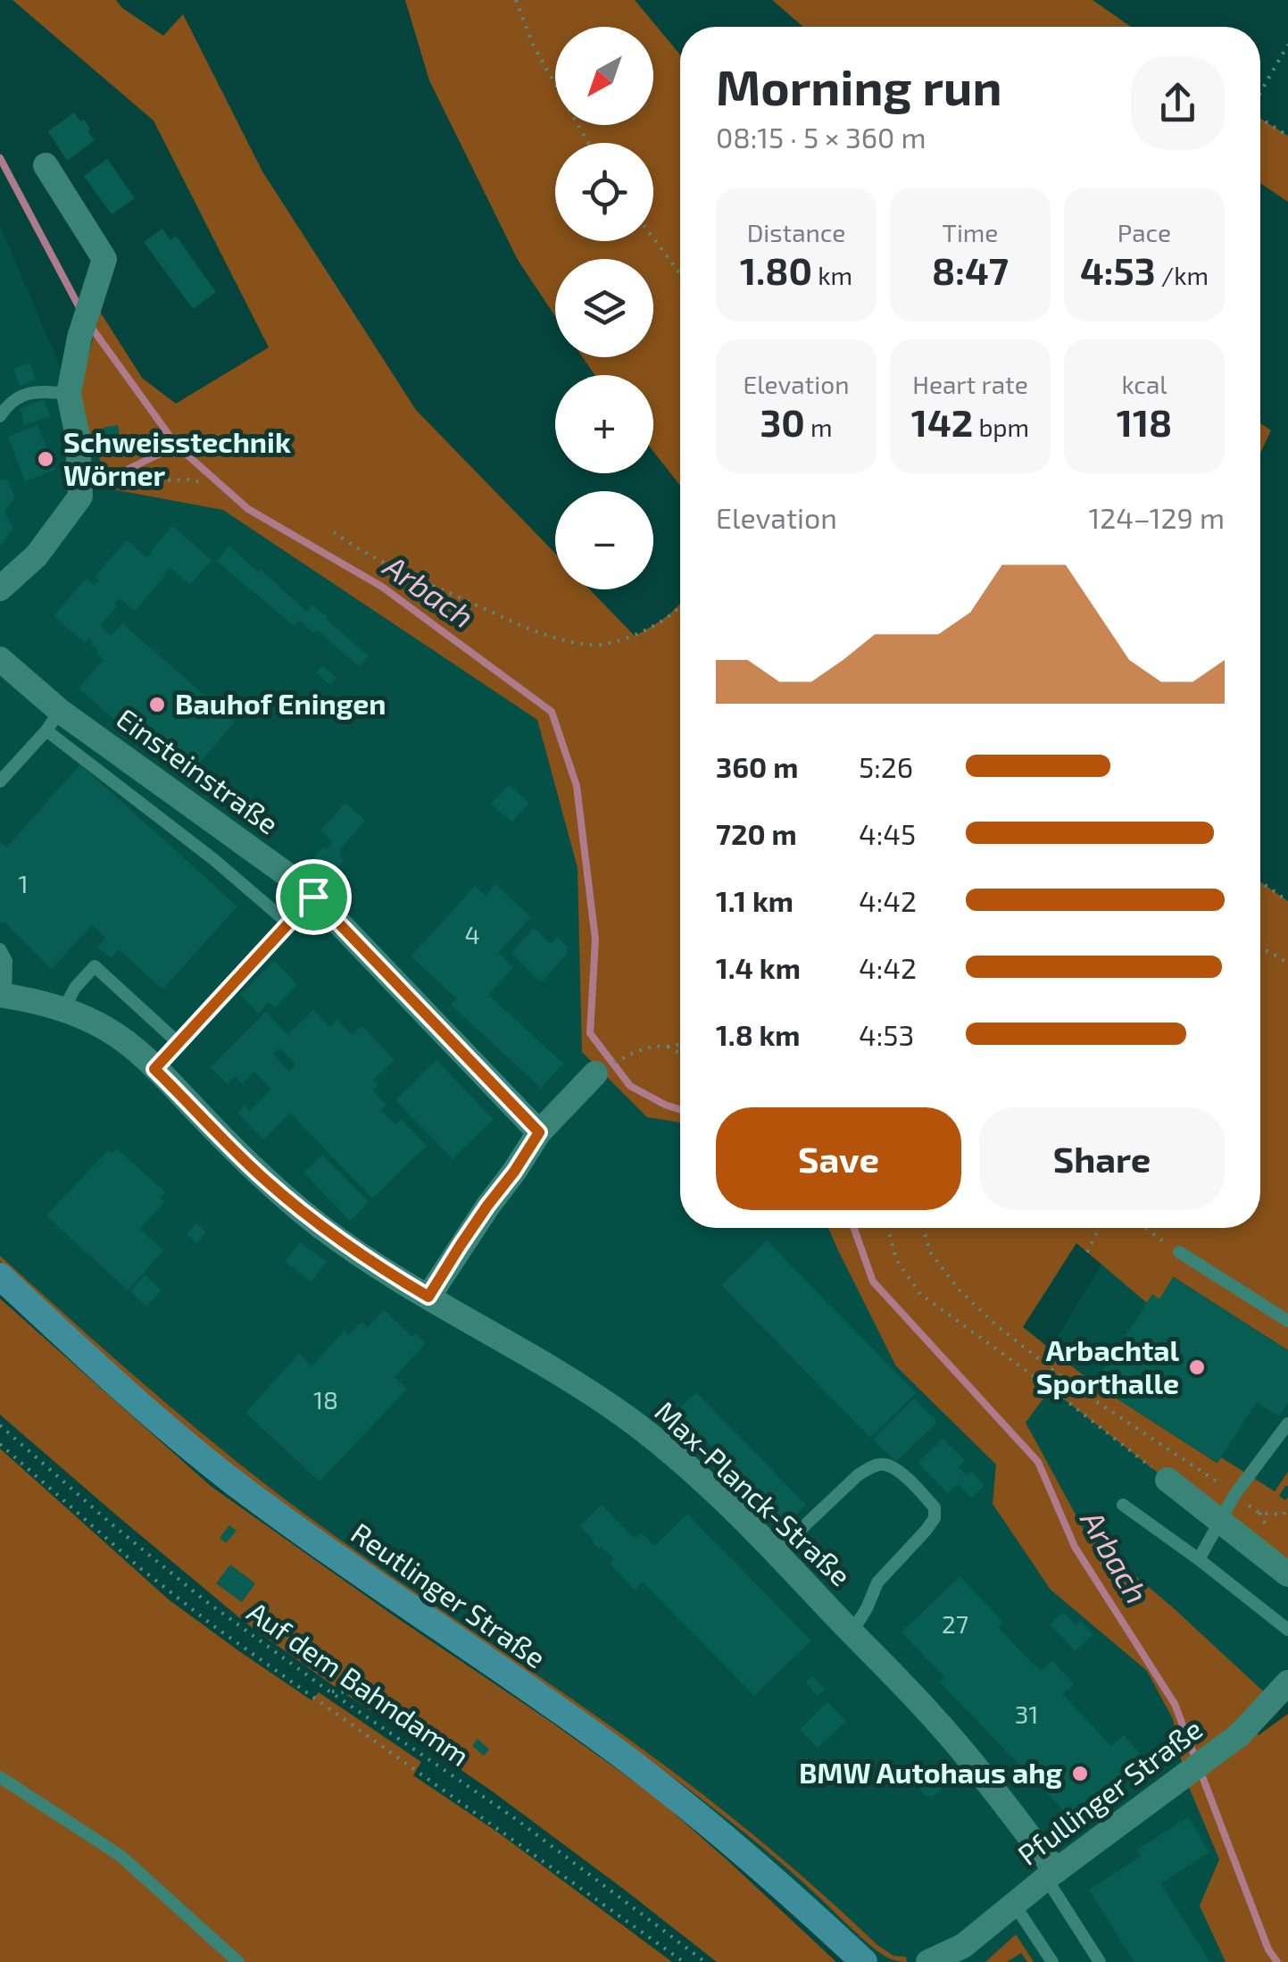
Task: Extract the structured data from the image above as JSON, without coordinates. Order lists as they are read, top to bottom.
{
  "streets": {
    "main road": ["Reutlinger Straße"],
    "street": ["Einsteinstraße", "Max-Planck-Straße", "Pfullinger Straße"],
    "path": ["Auf dem Bahndamm"]
  },
  "crossings": [
    ["Max-Planck-Straße", "Pfullinger Straße"]
  ],
  "water": ["Arbach"],
  "places": [
    "Schweisstechnik Wörner",
    "Bauhof Eningen",
    "Arbachtal Sporthalle",
    "BMW Autohaus ahg"
  ],
  "house_numbers": [
    "1",
    "4",
    "18",
    "27",
    "31"
  ],
  "north": "bottom left",
  "page": {
    "map_buttons": ["+", "−"],
    "heading": ["Morning run", "08:15 · 5 × 360 m"],
    "stats": [
      ["Distance", "1.80 km"],
      ["Time", "8:47"],
      ["Pace", "4:53 /km"],
      ["Elevation", "30 m"],
      ["Heart rate", "142 bpm"],
      ["kcal", "118"]
    ],
    "chart": ["Elevation", "124–129 m"],
    "list": [
      {
        "name": "360 m",
        "note": "5:26"
      },
      {
        "name": "720 m",
        "note": "4:45"
      },
      {
        "name": "1.1 km",
        "note": "4:42"
      },
      {
        "name": "1.4 km",
        "note": "4:42"
      },
      {
        "name": "1.8 km",
        "note": "4:53"
      }
    ],
    "buttons": ["Save", "Share"]
  }
}
